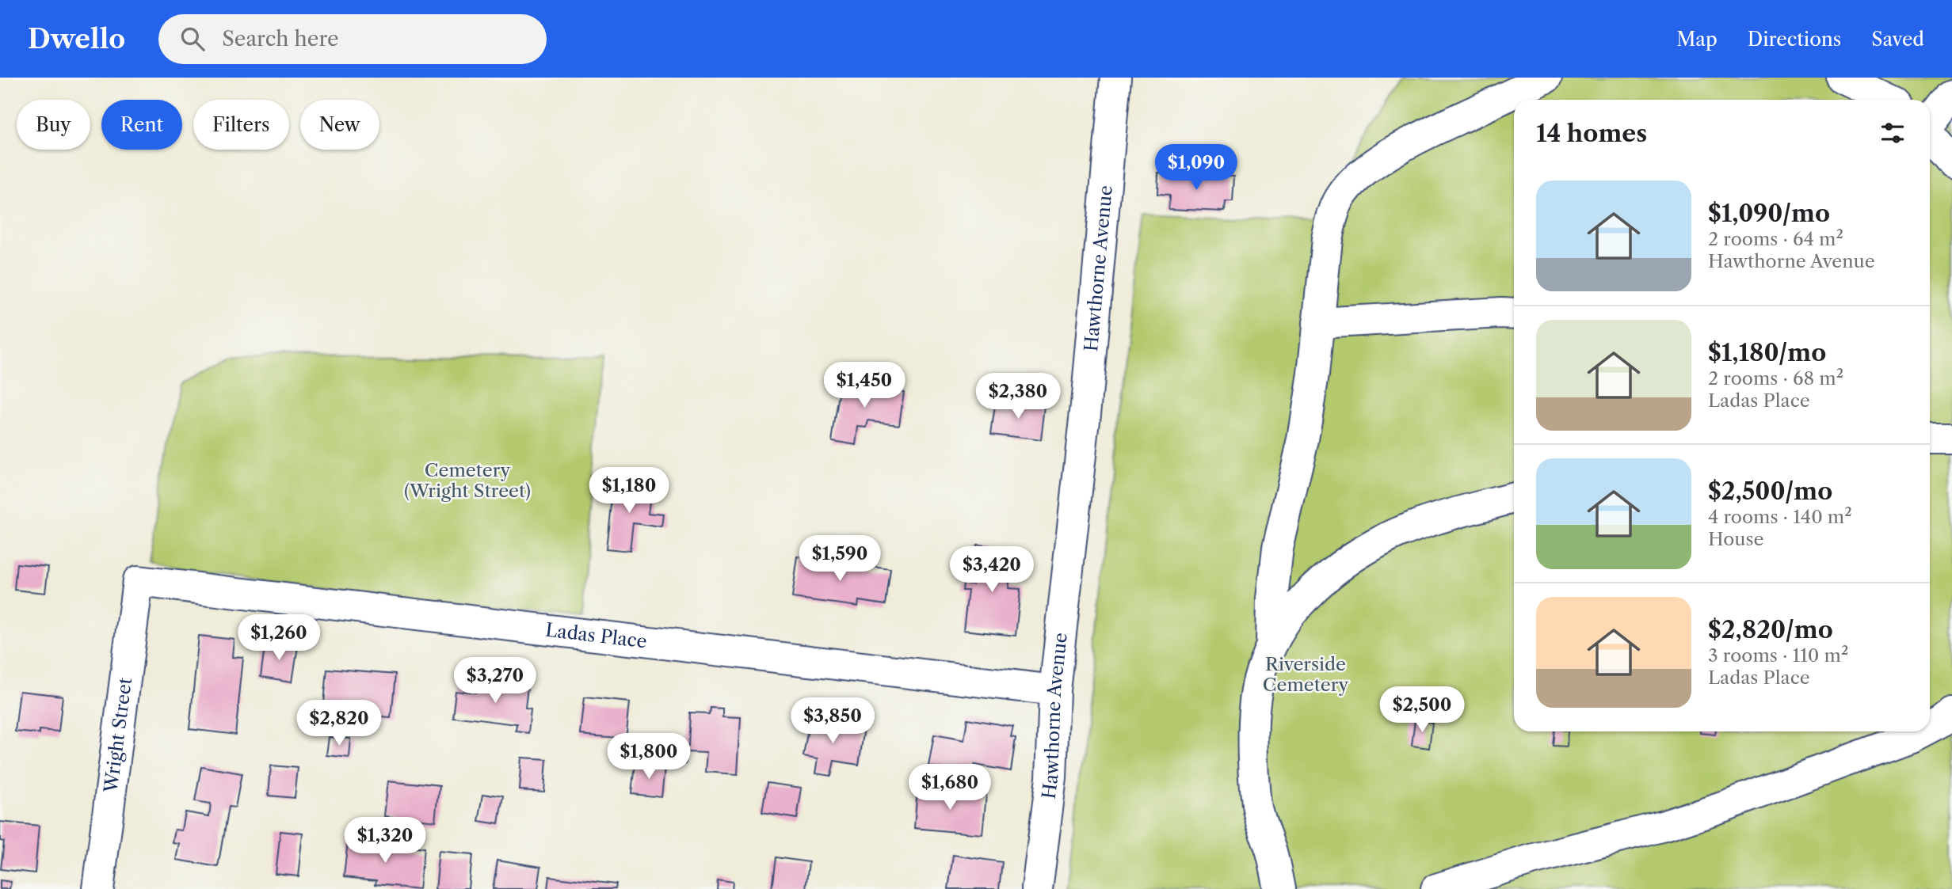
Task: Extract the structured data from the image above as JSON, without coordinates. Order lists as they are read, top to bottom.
{
  "streets": {
    "street": ["Hawthorne Avenue", "Ladas Place", "Wright Street"]
  },
  "crossings": [
    ["Hawthorne Avenue", "Ladas Place"],
    ["Ladas Place", "Wright Street"]
  ],
  "parks": ["Cemetery (Wright Street)", "Riverside Cemetery"],
  "page": {
    "header": "Dwello",
    "search": "Search here",
    "nav": ["Map", "Directions", "Saved"],
    "chip": [
      "Buy",
      "Rent",
      "Filters",
      "New"
    ],
    "heading": "14 homes",
    "price": [
      "$1,090",
      "$1,450",
      "$2,380",
      "$1,180",
      "$1,590",
      "$3,420",
      "$1,260",
      "$3,270",
      "$2,500",
      "$3,850",
      "$2,820",
      "$1,800",
      "$1,680",
      "$1,320"
    ],
    "list": [
      {
        "name": "$1,090/mo",
        "note": "2 rooms · 64 m² · Hawthorne Avenue"
      },
      {
        "name": "$1,180/mo",
        "note": "2 rooms · 68 m² · Ladas Place"
      },
      {
        "name": "$2,500/mo",
        "note": "4 rooms · 140 m² · House"
      },
      {
        "name": "$2,820/mo",
        "note": "3 rooms · 110 m² · Ladas Place"
      }
    ]
  }
}
